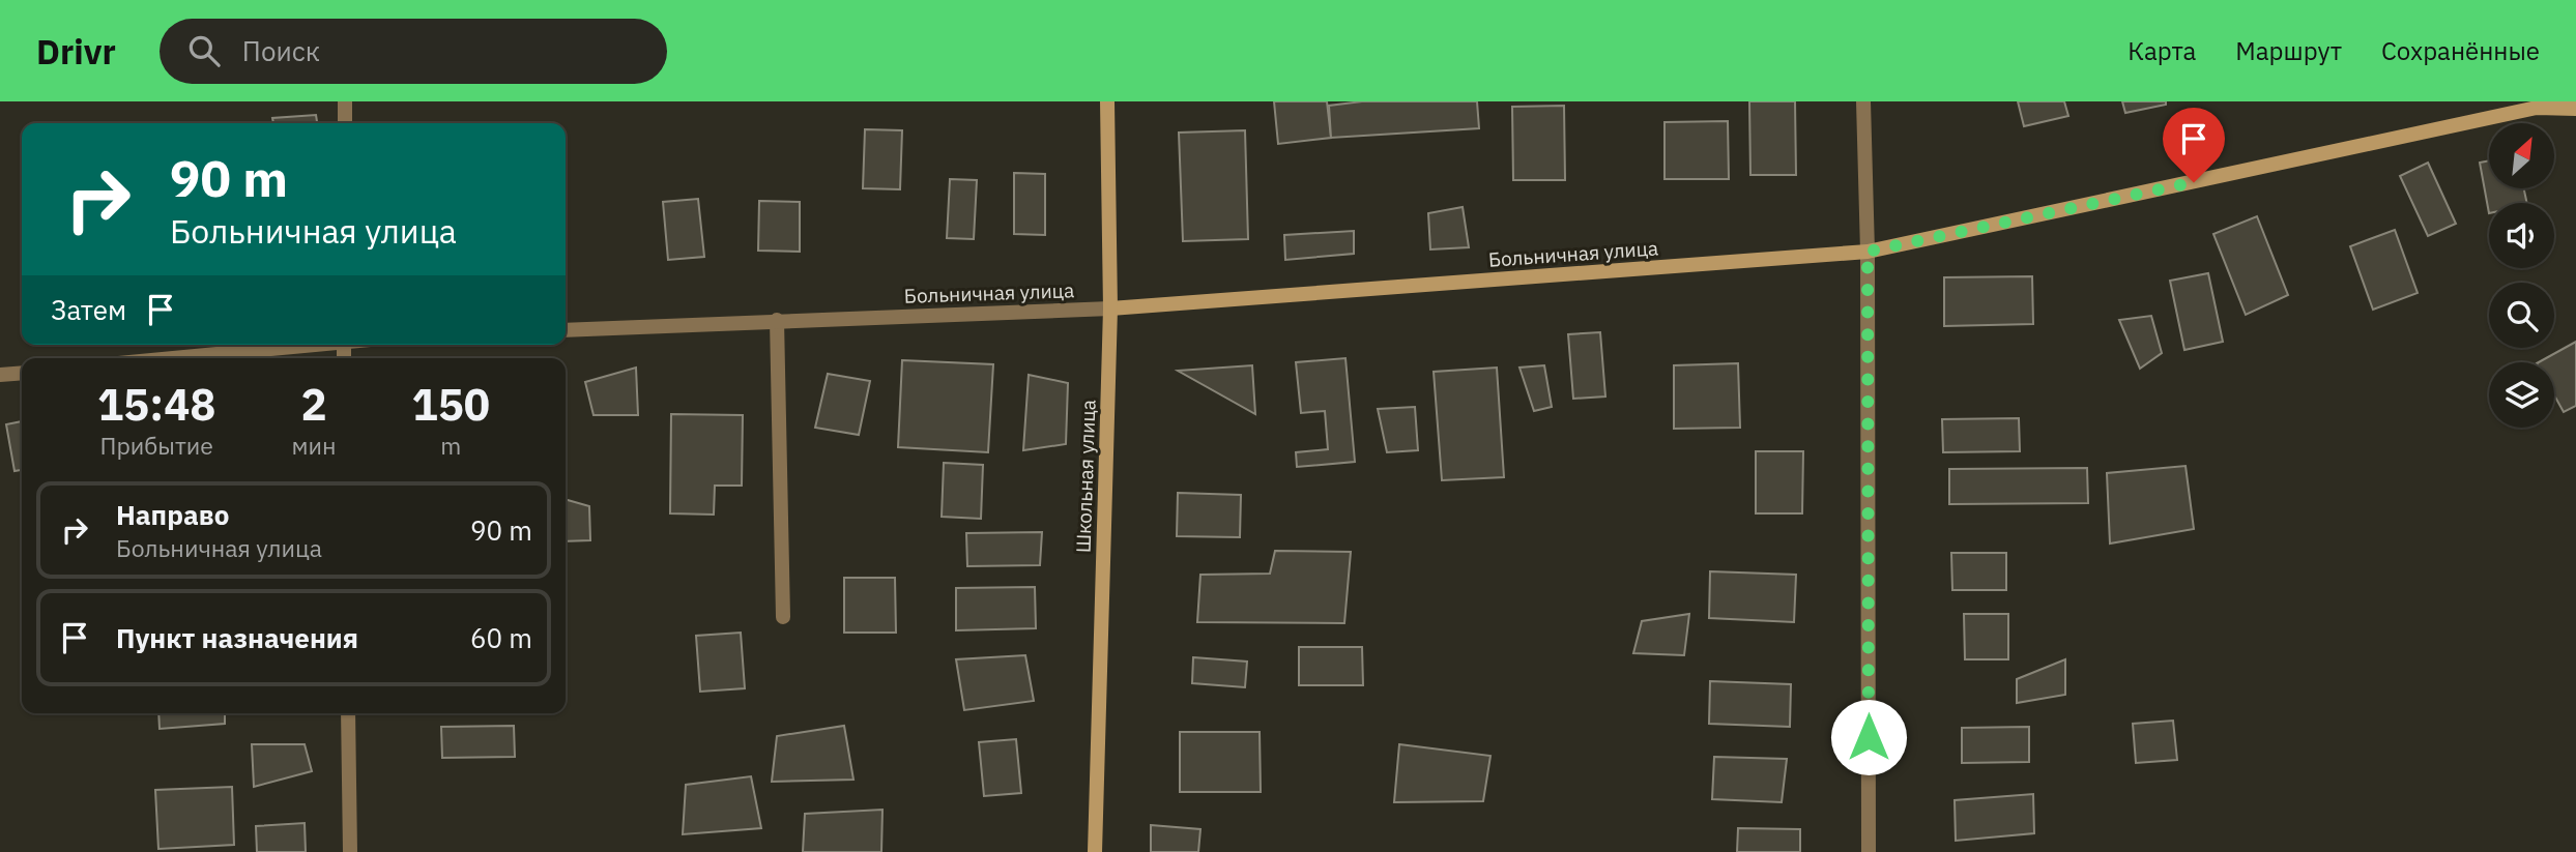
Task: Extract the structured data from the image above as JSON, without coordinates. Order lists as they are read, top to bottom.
{
  "streets": {
    "street": ["Больничная улица", "Школьная улица"]
  },
  "crossings": [
    ["Больничная улица", "Школьная улица"]
  ],
  "north": "top right",
  "page": {
    "header": "Drivr",
    "search": "Поиск",
    "nav": ["Карта", "Маршрут", "Сохранённые"],
    "turn": ["90 m", "Больничная улица"],
    "then": "Затем",
    "eta": [
      "15:48",
      "Прибытие",
      "2",
      "мин",
      "150",
      "m"
    ],
    "list": [
      {
        "name": "Направо",
        "note": "Больничная улица",
        "value": "90 m"
      },
      {
        "name": "Пункт назначения",
        "value": "60 m"
      }
    ]
  }
}
